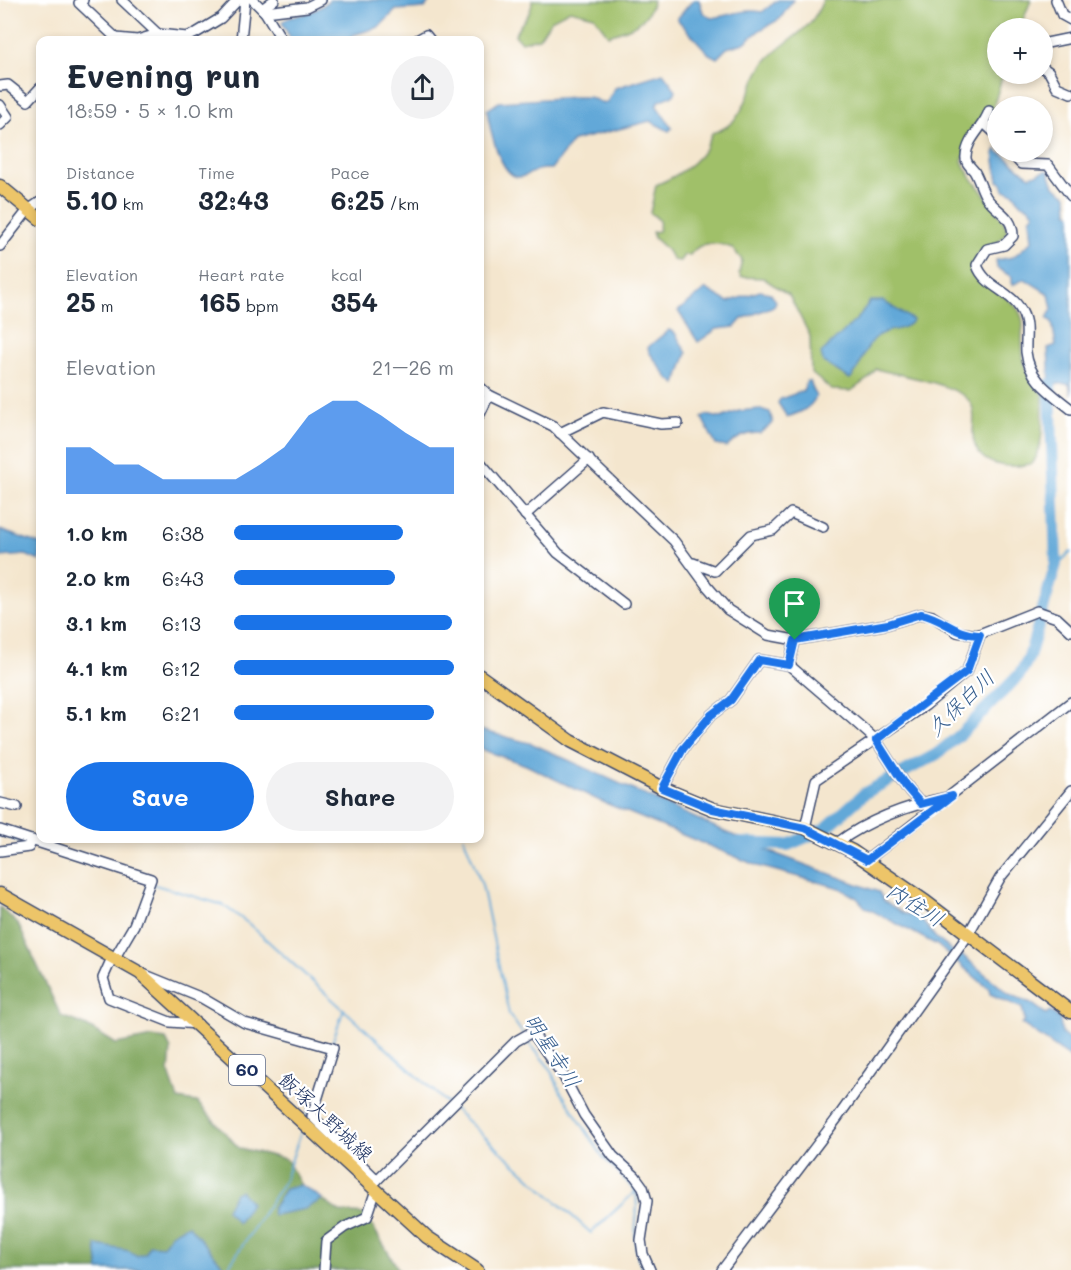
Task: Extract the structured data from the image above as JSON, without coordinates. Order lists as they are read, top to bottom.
{
  "streets": {
    "main road": ["60", "飯塚大野城線"]
  },
  "water": ["久保白川", "内住川", "明星寺川"],
  "page": {
    "map_buttons": ["+", "−"],
    "heading": ["Evening run", "18:59 · 5 × 1.0 km"],
    "stats": [
      ["Distance", "5.10 km"],
      ["Time", "32:43"],
      ["Pace", "6:25 /km"],
      ["Elevation", "25 m"],
      ["Heart rate", "165 bpm"],
      ["kcal", "354"]
    ],
    "chart": ["Elevation", "21–26 m"],
    "list": [
      {
        "name": "1.0 km",
        "note": "6:38"
      },
      {
        "name": "2.0 km",
        "note": "6:43"
      },
      {
        "name": "3.1 km",
        "note": "6:13"
      },
      {
        "name": "4.1 km",
        "note": "6:12"
      },
      {
        "name": "5.1 km",
        "note": "6:21"
      }
    ],
    "buttons": ["Save", "Share"]
  }
}
